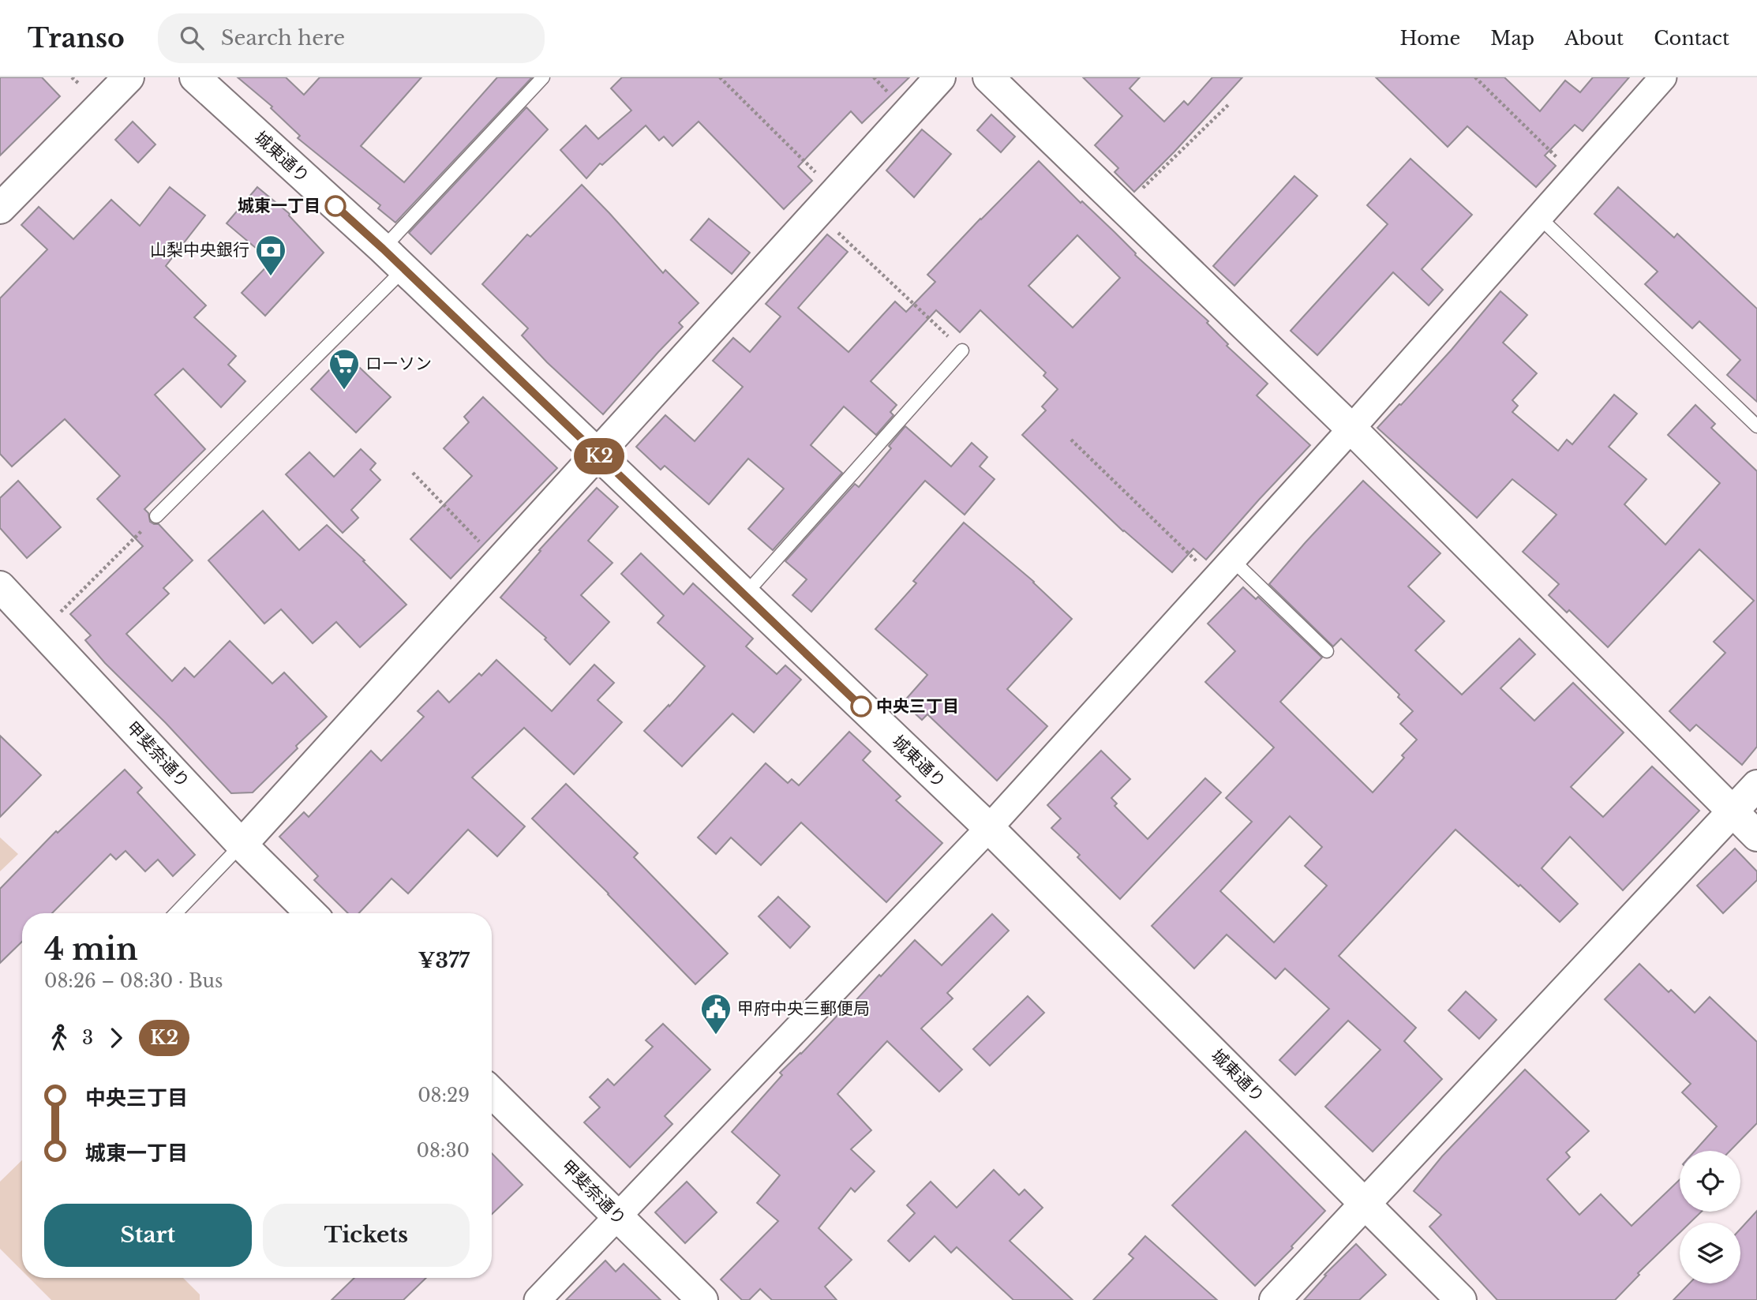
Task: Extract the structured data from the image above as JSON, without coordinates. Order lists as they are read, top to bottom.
{
  "streets": {
    "main road": ["城東通り", "甲斐奈通り"]
  },
  "places": {
    "other": ["城東一丁目", "中央三丁目"],
    "bank": ["山梨中央銀行"],
    "supermarket": ["ローソン"],
    "public building": ["甲府中央三郵便局"]
  },
  "lines": ["bus line K2"],
  "page": {
    "header": "Transo",
    "search": "Search here",
    "nav": [
      "Home",
      "Map",
      "About",
      "Contact"
    ],
    "on_map": "K2",
    "heading": ["4 min", "08:26 – 08:30 · Bus", "¥377"],
    "legs": ["3", "K2"],
    "list": [
      {
        "name": "中央三丁目",
        "value": "08:29"
      },
      {
        "name": "城東一丁目",
        "value": "08:30"
      }
    ],
    "buttons": ["Start", "Tickets"]
  }
}
